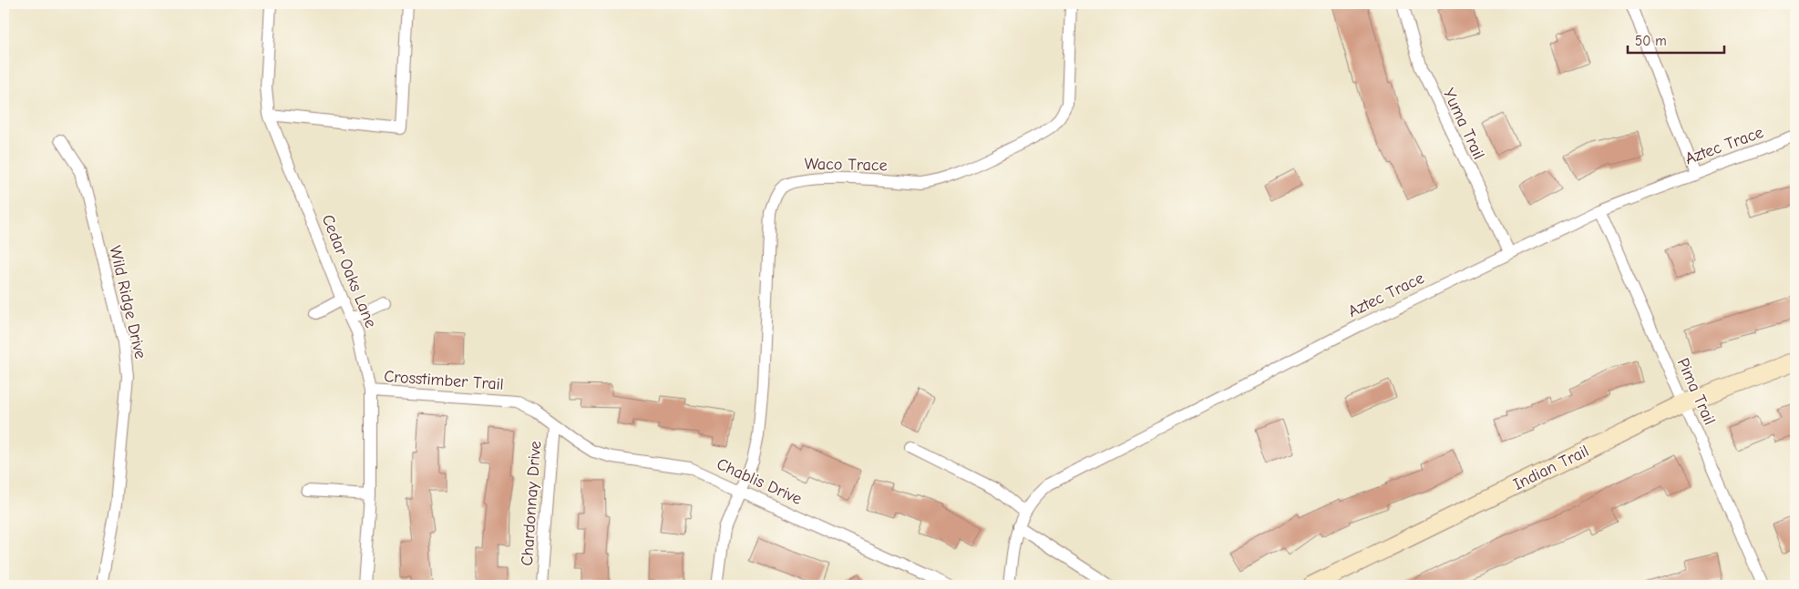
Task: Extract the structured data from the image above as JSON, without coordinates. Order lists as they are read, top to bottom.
{
  "streets": {
    "street": [
      "Yuma Trail",
      "Aztec Trace",
      "Waco Trace",
      "Cedar Oaks Lane",
      "Wild Ridge Drive",
      "Crosstimber Trail",
      "Pima Trail",
      "Indian Trail",
      "Chablis Drive",
      "Chardonnay Drive"
    ]
  },
  "crossings": [
    ["Yuma Trail", "Aztec Trace"],
    ["Aztec Trace", "Pima Trail"],
    ["Waco Trace", "Chablis Drive"],
    ["Cedar Oaks Lane", "Crosstimber Trail"],
    ["Crosstimber Trail", "Chablis Drive"],
    ["Pima Trail", "Indian Trail"],
    ["Chablis Drive", "Chardonnay Drive"]
  ],
  "scale_bar": "50 m"
}
